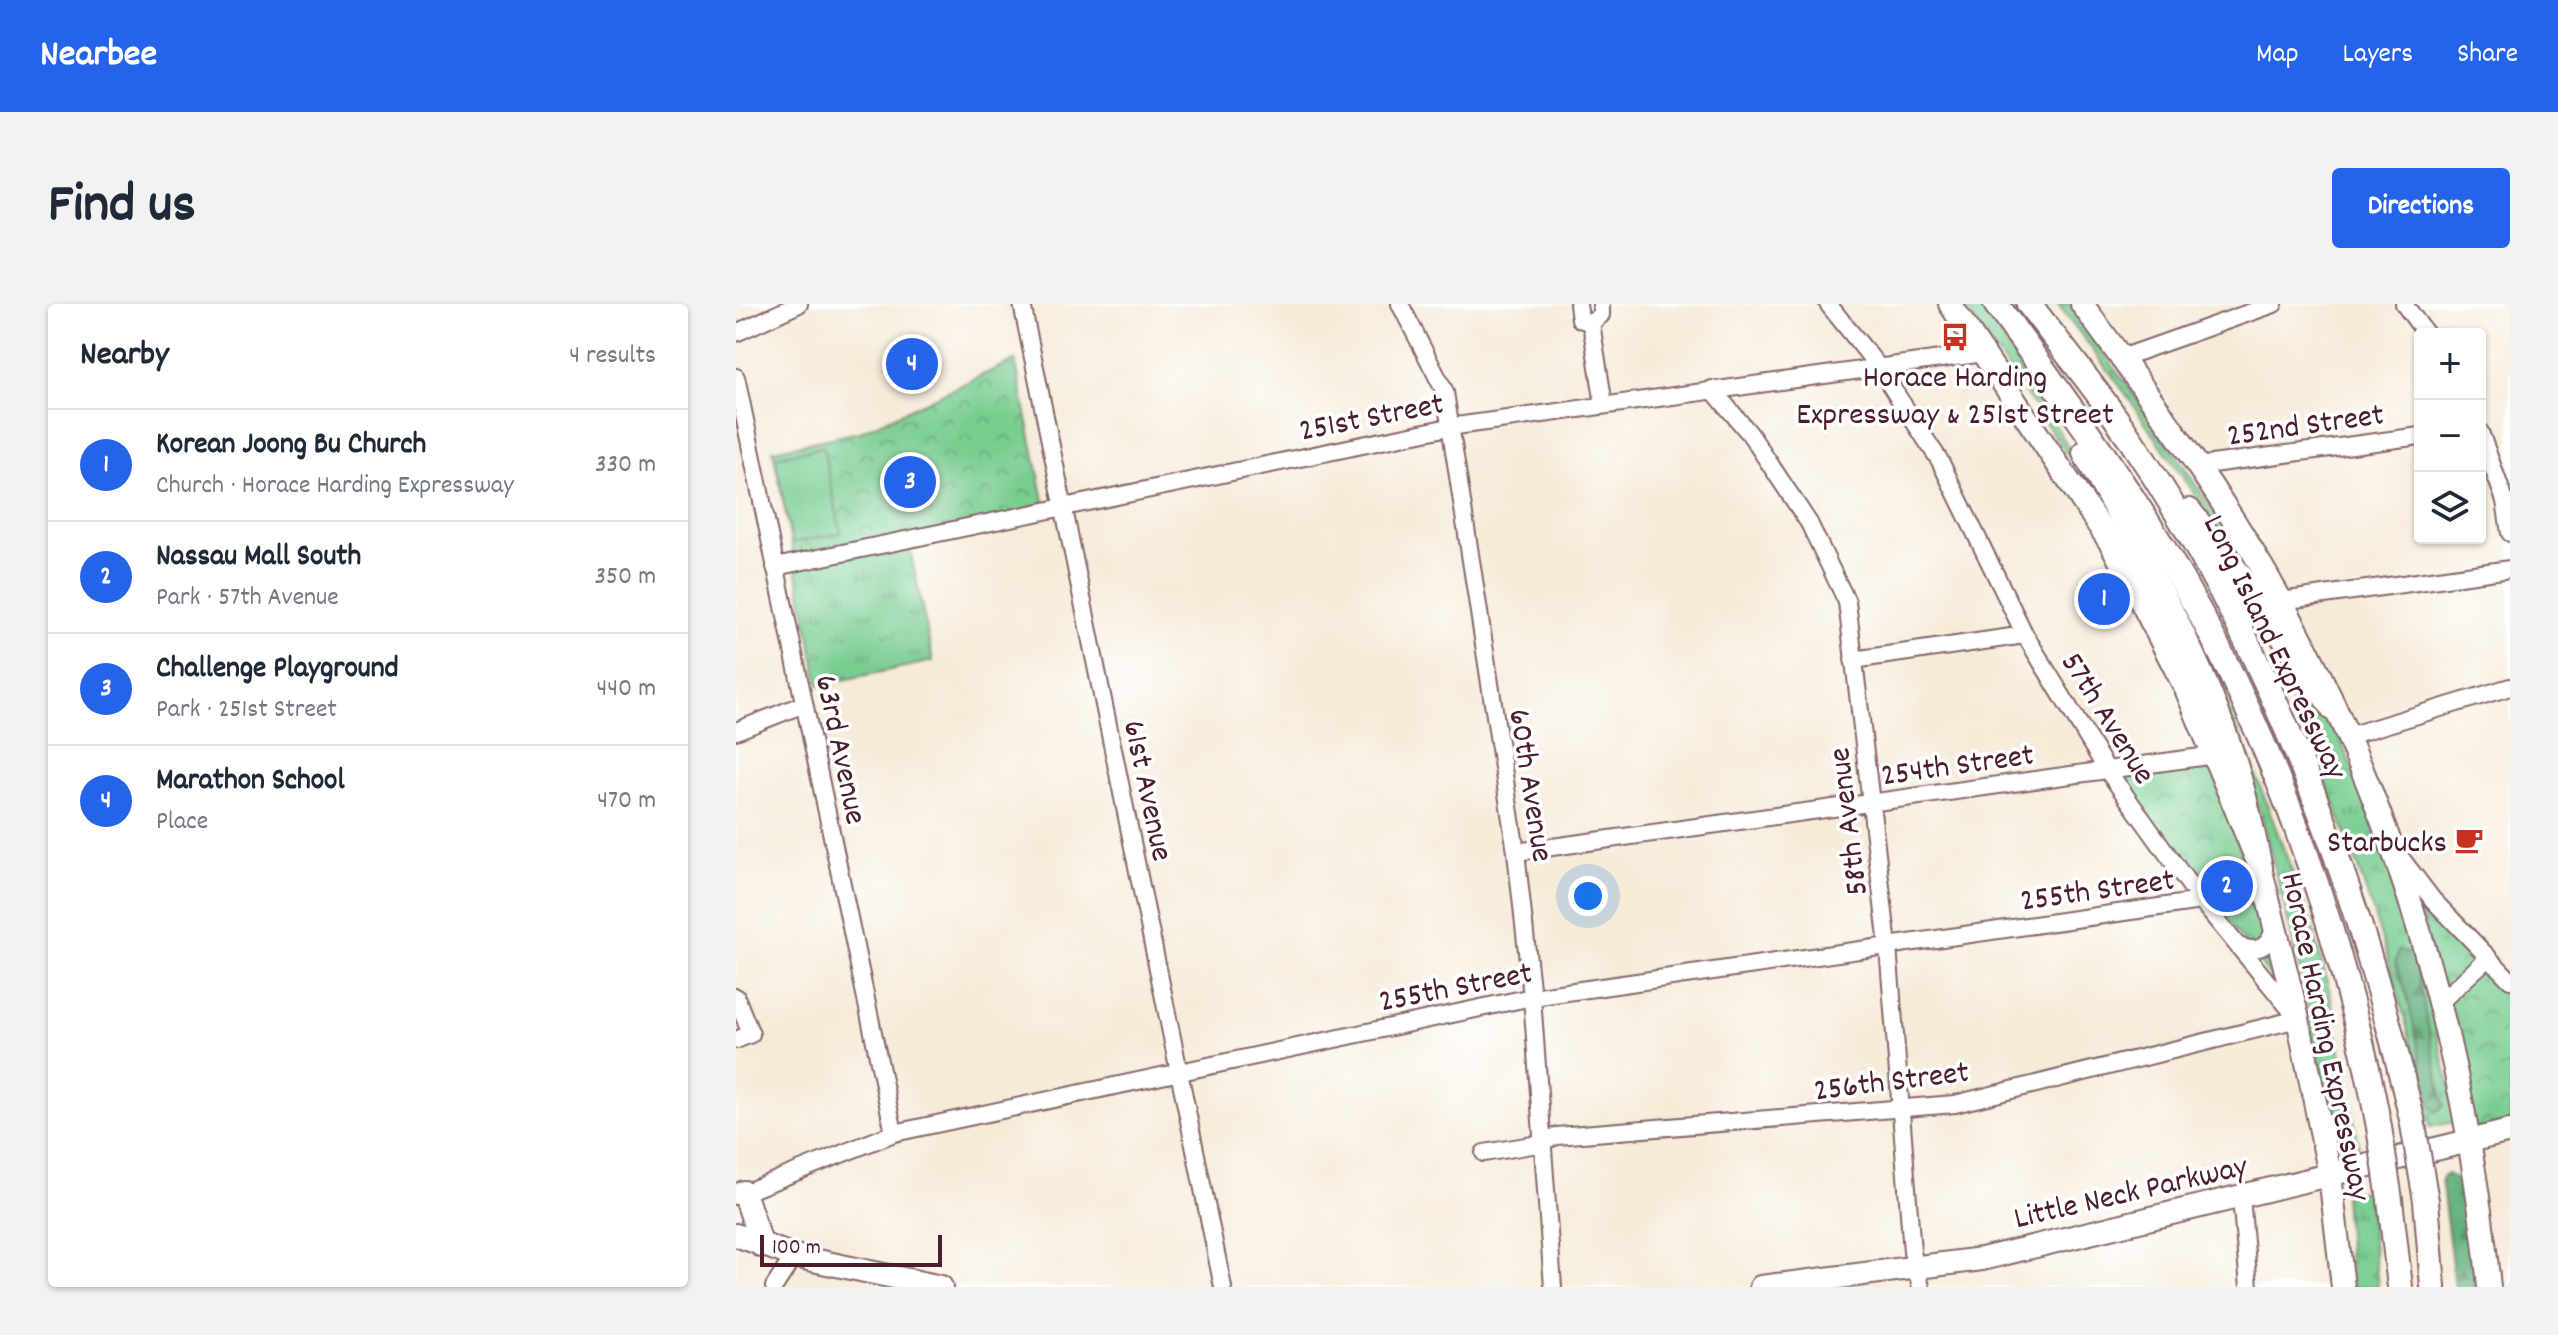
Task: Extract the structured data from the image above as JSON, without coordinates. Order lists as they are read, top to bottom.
{
  "streets": {
    "highway": ["Long Island Expressway"],
    "main road": ["Horace Harding Expressway", "Little Neck Parkway"],
    "street": [
      "251st Street",
      "252nd Street",
      "57th Avenue",
      "63rd Avenue",
      "254th Street",
      "60th Avenue",
      "61st Avenue",
      "58th Avenue",
      "255th Street",
      "256th Street"
    ]
  },
  "crossings": [
    ["251st Street", "57th Avenue"],
    ["251st Street", "63rd Avenue"],
    ["251st Street", "60th Avenue"],
    ["251st Street", "61st Avenue"],
    ["251st Street", "58th Avenue"],
    ["251st Street", "Horace Harding Expressway"],
    ["57th Avenue", "254th Street"],
    ["57th Avenue", "255th Street"],
    ["57th Avenue", "Horace Harding Expressway"],
    ["57th Avenue", "256th Street"],
    ["63rd Avenue", "255th Street"],
    ["254th Street", "60th Avenue"],
    ["254th Street", "58th Avenue"],
    ["254th Street", "Horace Harding Expressway"],
    ["60th Avenue", "255th Street"],
    ["60th Avenue", "256th Street"],
    ["61st Avenue", "255th Street"],
    ["58th Avenue", "255th Street"],
    ["58th Avenue", "256th Street"],
    ["58th Avenue", "Little Neck Parkway"],
    ["Horace Harding Expressway", "256th Street"],
    ["Horace Harding Expressway", "Little Neck Parkway"]
  ],
  "places": {
    "bus stop": ["Horace Harding Expressway & 251st Street"],
    "cafe": ["Starbucks"]
  },
  "scale_bar": "100 m",
  "page": {
    "header": "Nearbee",
    "nav": ["Map", "Layers", "Share"],
    "title": "Find us",
    "buttons": "Directions",
    "heading": ["Nearby", "4 results"],
    "map_buttons": ["+", "−"],
    "pins": [
      "4",
      "3",
      "1",
      "2"
    ],
    "list": [
      {
        "mark": "1",
        "name": "Korean Joong Bu Church",
        "note": "Church · Horace Harding Expressway",
        "value": "330 m"
      },
      {
        "mark": "2",
        "name": "Nassau Mall South",
        "note": "Park · 57th Avenue",
        "value": "350 m"
      },
      {
        "mark": "3",
        "name": "Challenge Playground",
        "note": "Park · 251st Street",
        "value": "440 m"
      },
      {
        "mark": "4",
        "name": "Marathon School",
        "note": "Place",
        "value": "470 m"
      }
    ],
    "scale": "100 m"
  }
}
